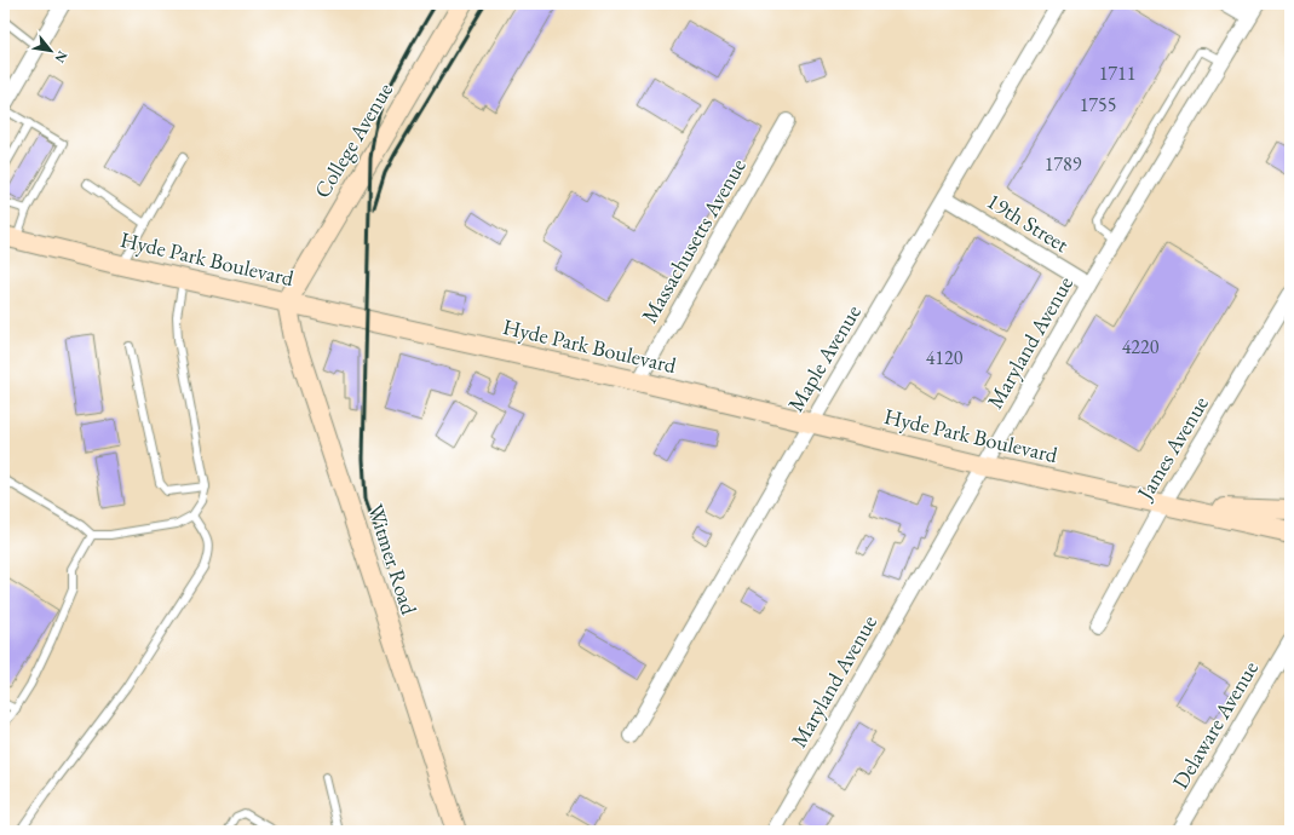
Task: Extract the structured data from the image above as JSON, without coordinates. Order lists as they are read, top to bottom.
{
  "streets": {
    "main road": ["College Avenue", "Hyde Park Boulevard", "Witmer Road"],
    "street": [
      "19th Street",
      "Massachusetts Avenue",
      "Maryland Avenue",
      "Maple Avenue",
      "James Avenue",
      "Delaware Avenue"
    ]
  },
  "crossings": [
    ["College Avenue", "Hyde Park Boulevard"],
    ["College Avenue", "Witmer Road"],
    ["19th Street", "Maryland Avenue"],
    ["19th Street", "Maple Avenue"],
    ["Massachusetts Avenue", "Hyde Park Boulevard"],
    ["Hyde Park Boulevard", "Maryland Avenue"],
    ["Hyde Park Boulevard", "Maple Avenue"],
    ["Hyde Park Boulevard", "James Avenue"],
    ["Hyde Park Boulevard", "Witmer Road"]
  ],
  "house_numbers": [
    "1711",
    "1755",
    "1789",
    "4220",
    "4120"
  ],
  "north": "bottom right"
}
